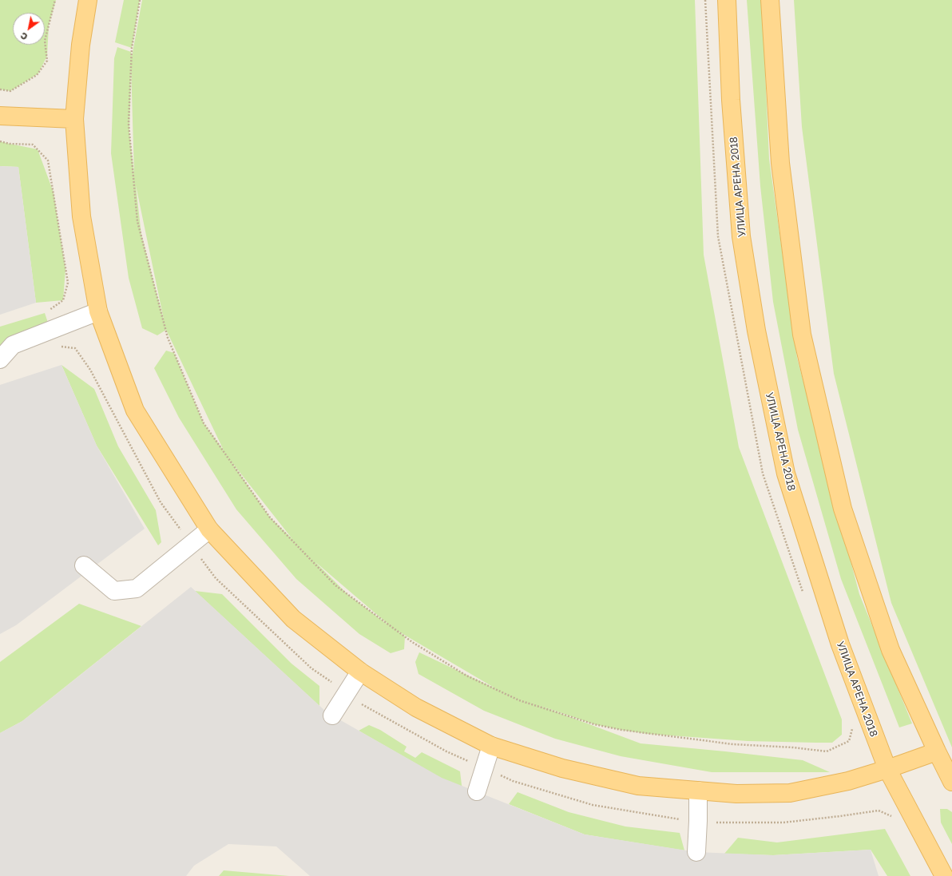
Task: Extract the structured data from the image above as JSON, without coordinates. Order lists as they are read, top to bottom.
{
  "streets": {
    "main road": ["УЛИЦА АРЕНА 2018"]
  },
  "north": "bottom left"
}
